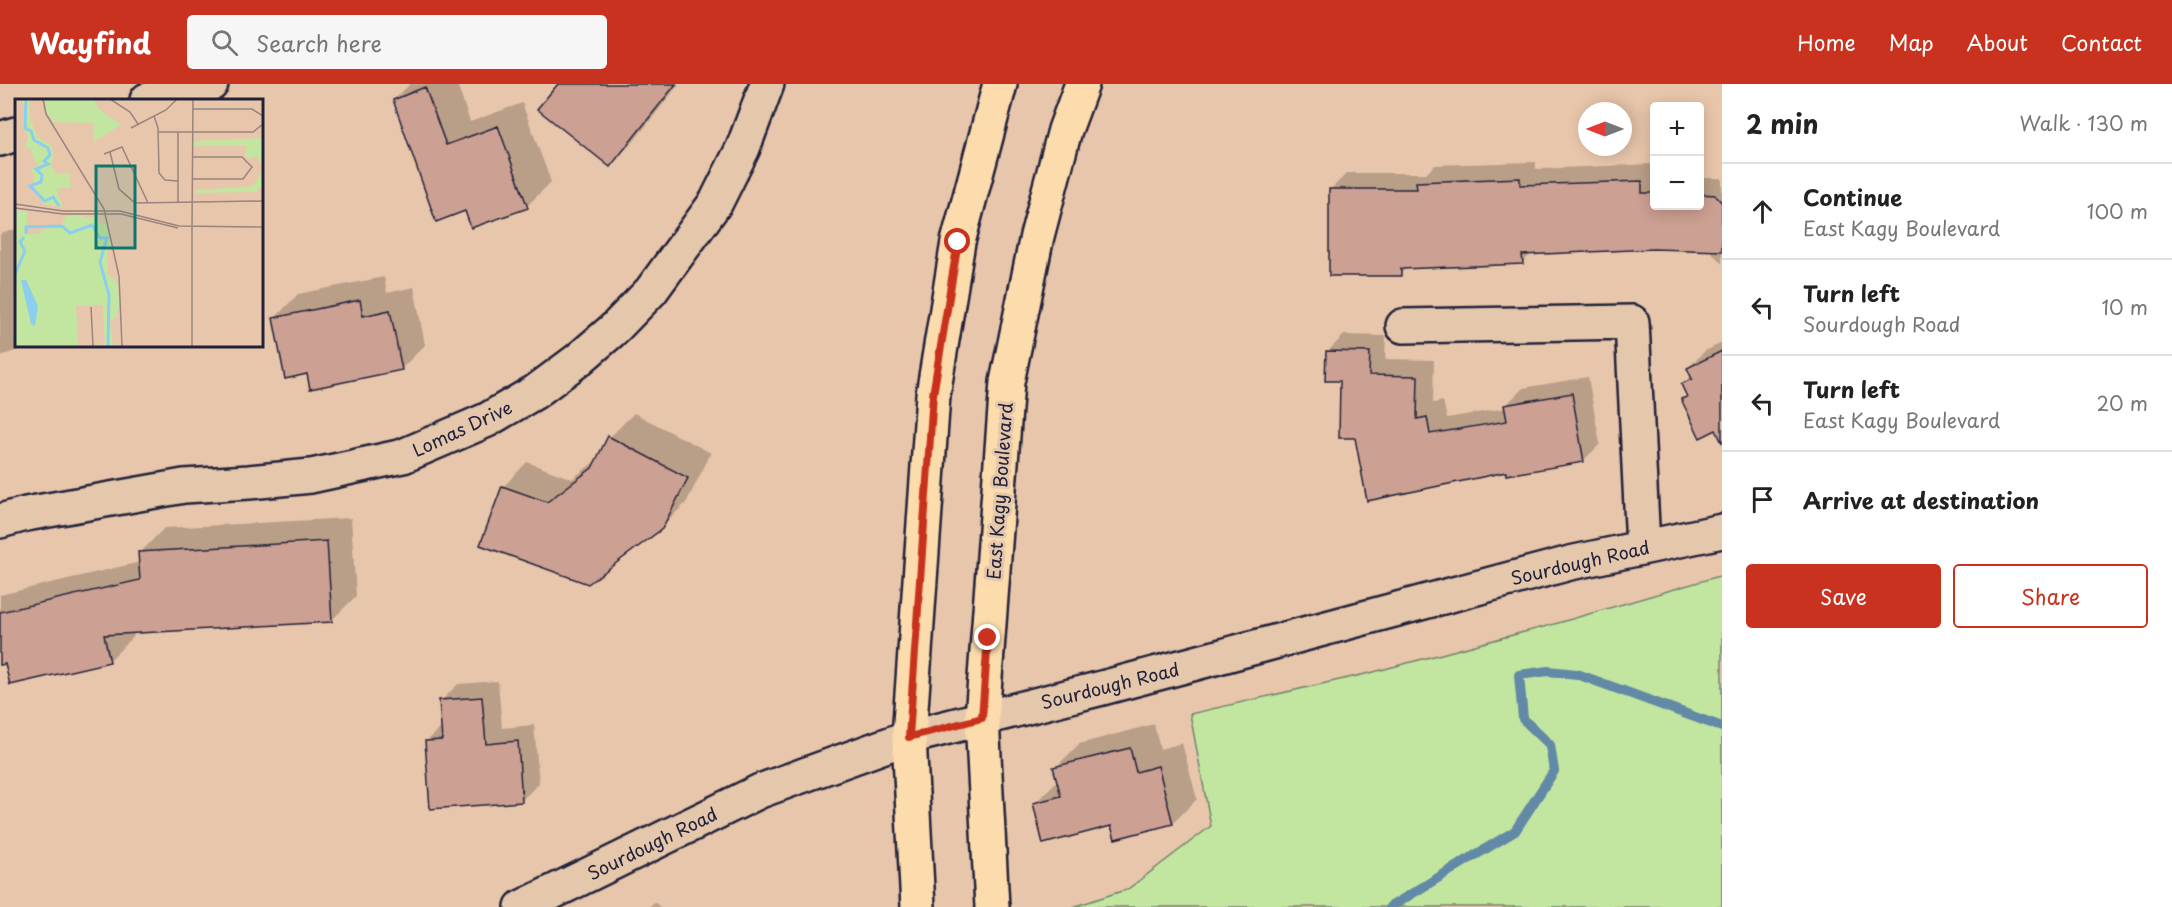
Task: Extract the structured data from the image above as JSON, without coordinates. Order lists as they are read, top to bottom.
{
  "streets": {
    "main road": ["East Kagy Boulevard"],
    "street": ["Lomas Drive", "Sourdough Road"]
  },
  "crossings": [
    ["East Kagy Boulevard", "Sourdough Road"]
  ],
  "north": "left",
  "page": {
    "header": "Wayfind",
    "search": "Search here",
    "nav": [
      "Home",
      "Map",
      "About",
      "Contact"
    ],
    "heading": ["2 min", "Walk · 130 m"],
    "map_buttons": ["+", "−"],
    "list": [
      ["Continue", "East Kagy Boulevard", "100 m"],
      ["Turn left", "Sourdough Road", "10 m"],
      ["Turn left", "East Kagy Boulevard", "20 m"],
      "Arrive at destination"
    ],
    "buttons": ["Save", "Share"]
  }
}
